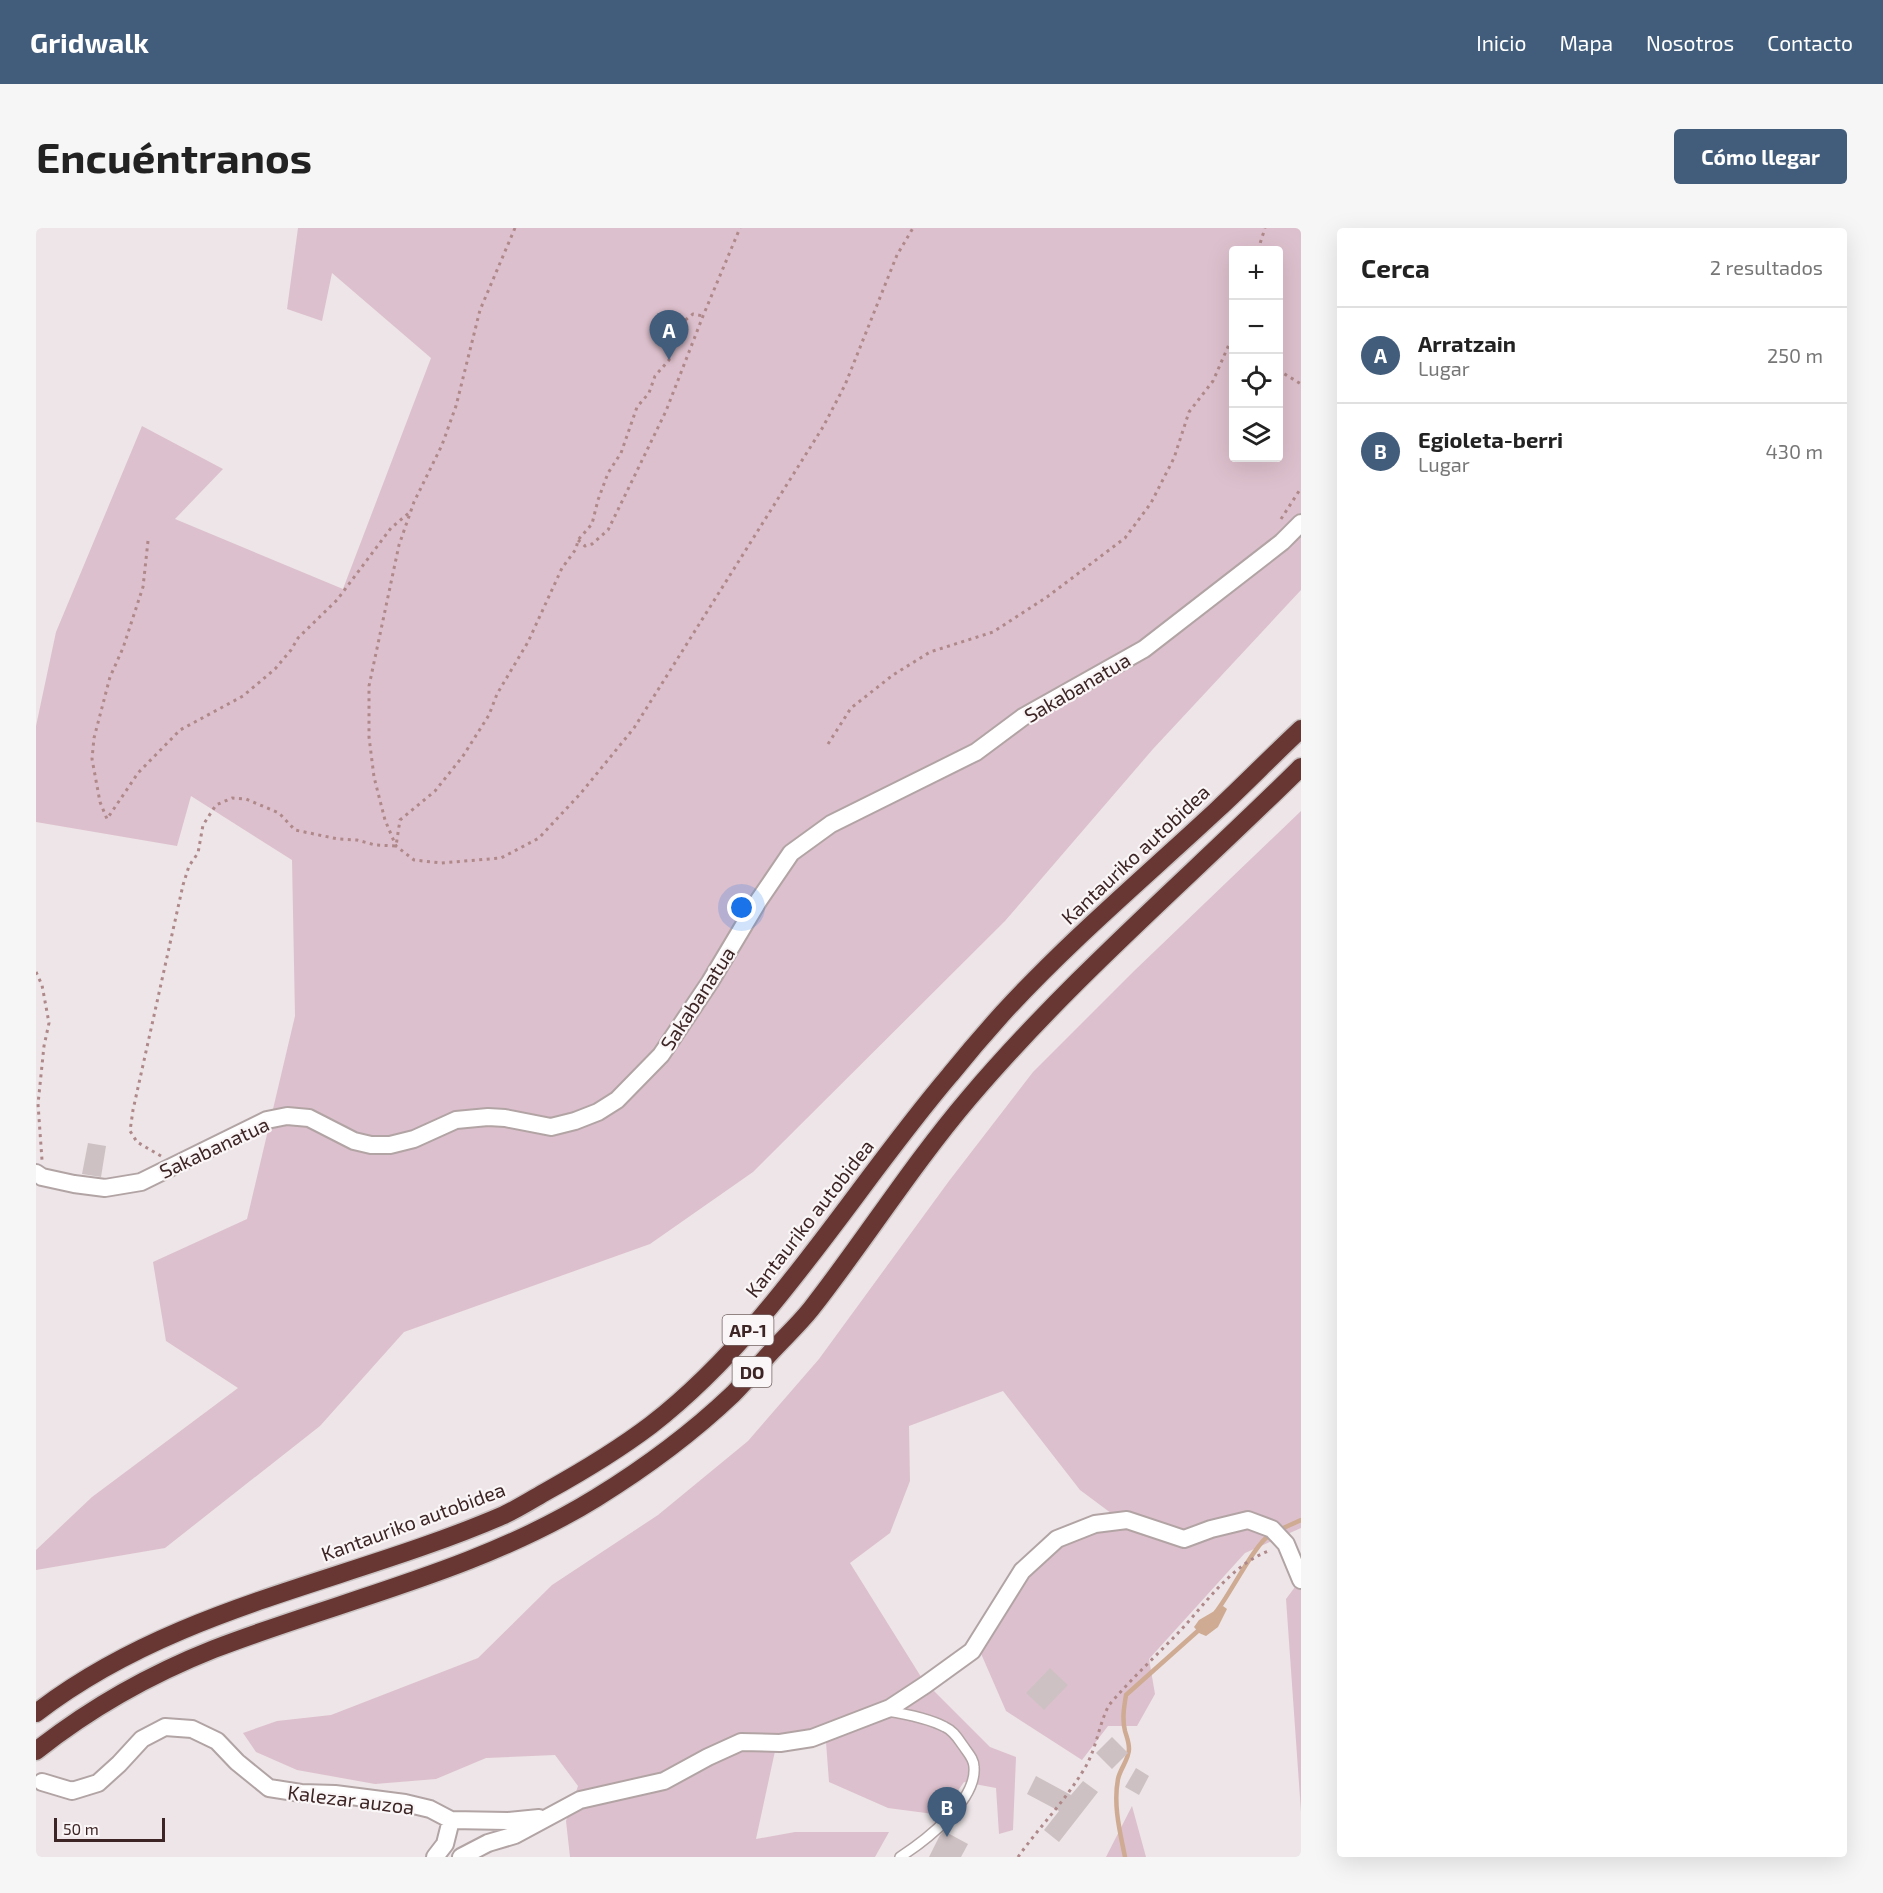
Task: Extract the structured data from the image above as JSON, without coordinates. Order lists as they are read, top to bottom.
{
  "streets": {
    "highway": ["Kantauriko autobidea", "AP-1", "DO"],
    "street": ["Sakabanatua", "Kalezar auzoa"]
  },
  "scale_bar": "50 m",
  "page": {
    "header": "Gridwalk",
    "nav": [
      "Inicio",
      "Mapa",
      "Nosotros",
      "Contacto"
    ],
    "buttons": "Cómo llegar",
    "title": "Encuéntranos",
    "heading": ["Cerca", "2 resultados"],
    "map_buttons": ["+", "−"],
    "list": [
      {
        "mark": "A",
        "name": "Arratzain",
        "note": "Lugar",
        "value": "250 m"
      },
      {
        "mark": "B",
        "name": "Egioleta-berri",
        "note": "Lugar",
        "value": "430 m"
      }
    ],
    "pins": ["A", "B"],
    "scale": "50 m"
  }
}
